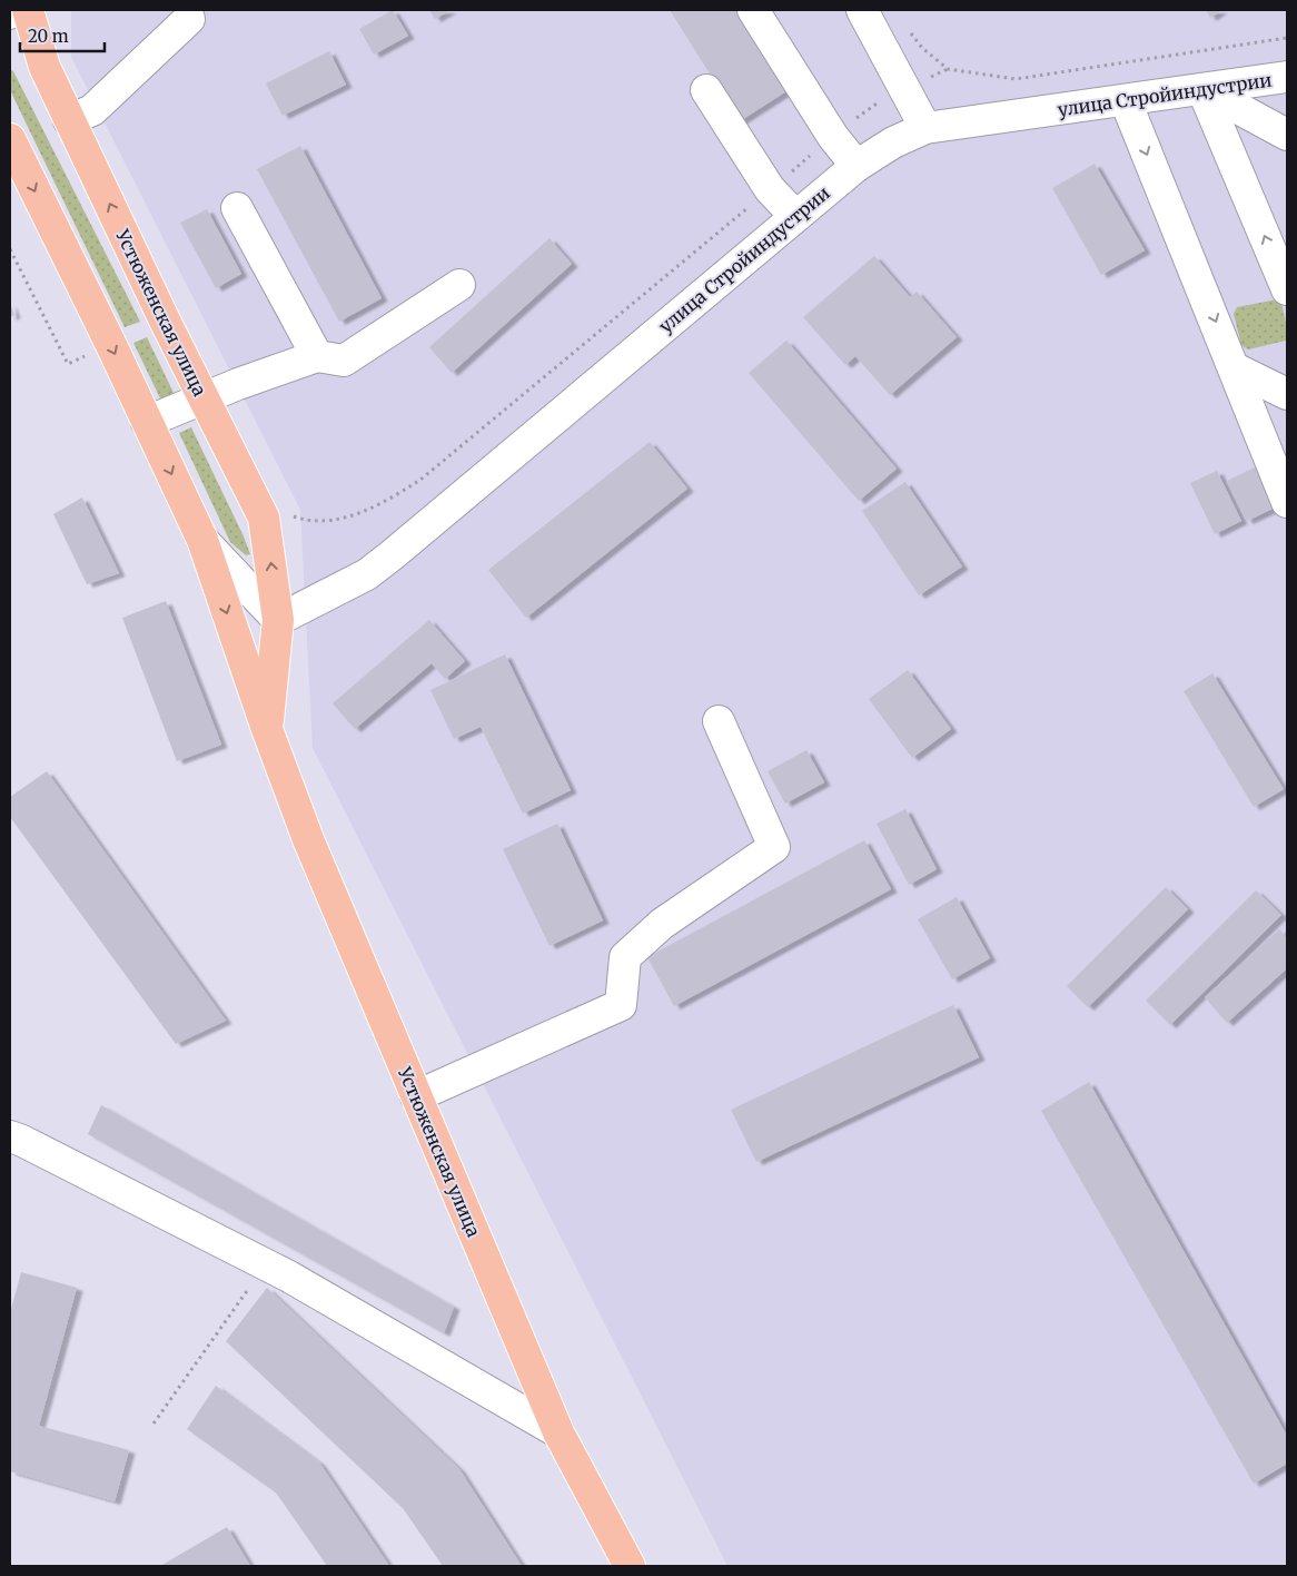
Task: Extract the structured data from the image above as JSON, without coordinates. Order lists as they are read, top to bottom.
{
  "streets": {
    "main road": ["Устюженская улица"],
    "street": ["улица Стройиндустрии"]
  },
  "crossings": [
    ["улица Стройиндустрии", "Устюженская улица"]
  ],
  "scale_bar": "20 m"
}
